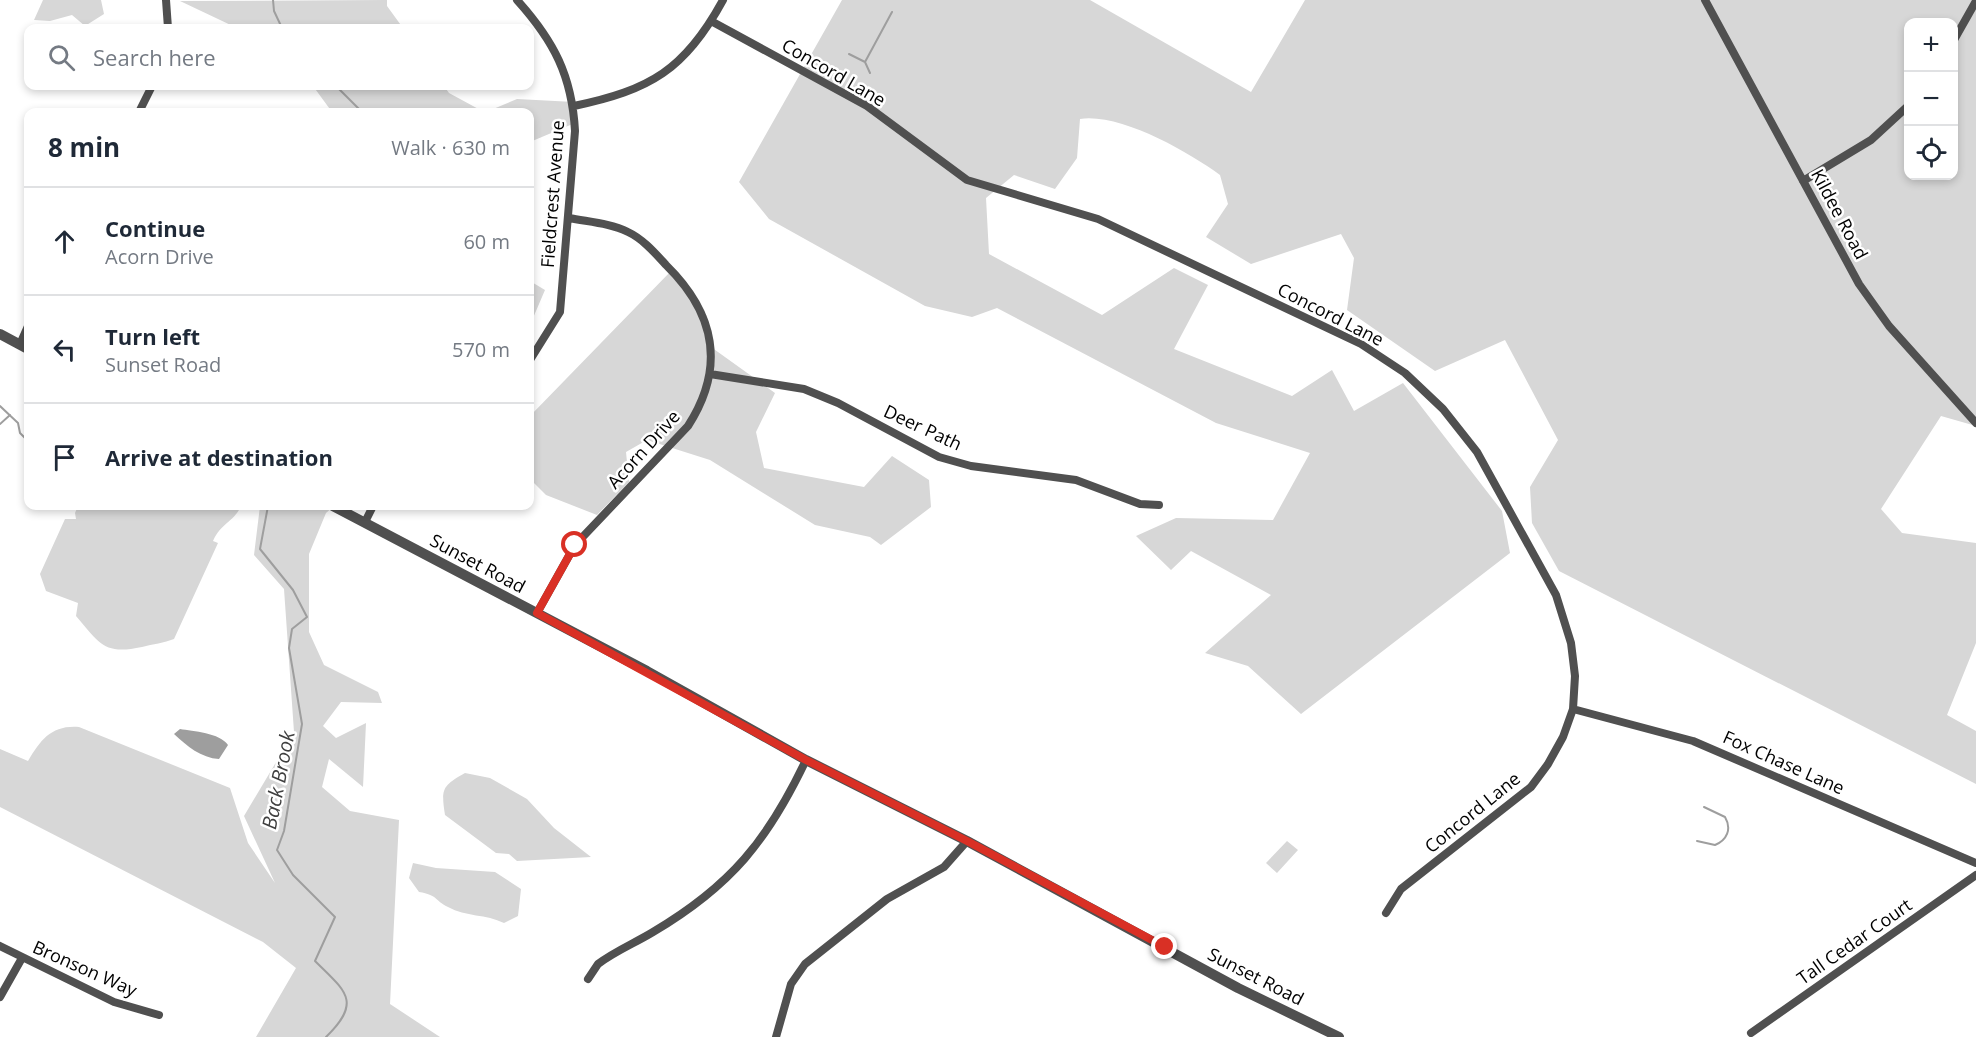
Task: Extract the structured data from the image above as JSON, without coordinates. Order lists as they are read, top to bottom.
{
  "streets": {
    "street": [
      "Concord Lane",
      "Fieldcrest Avenue",
      "Kildee Road",
      "Deer Path",
      "Acorn Drive",
      "Sunset Road",
      "Fox Chase Lane",
      "Tall Cedar Court",
      "Bronson Way"
    ]
  },
  "crossings": [
    ["Concord Lane", "Fox Chase Lane"],
    ["Fieldcrest Avenue", "Acorn Drive"],
    ["Deer Path", "Acorn Drive"],
    ["Acorn Drive", "Sunset Road"]
  ],
  "water": ["Back Brook"],
  "page": {
    "map_buttons": ["+", "−"],
    "search": "Search here",
    "heading": ["8 min", "Walk · 630 m"],
    "list": [
      ["Continue", "Acorn Drive", "60 m"],
      ["Turn left", "Sunset Road", "570 m"],
      "Arrive at destination"
    ]
  }
}
